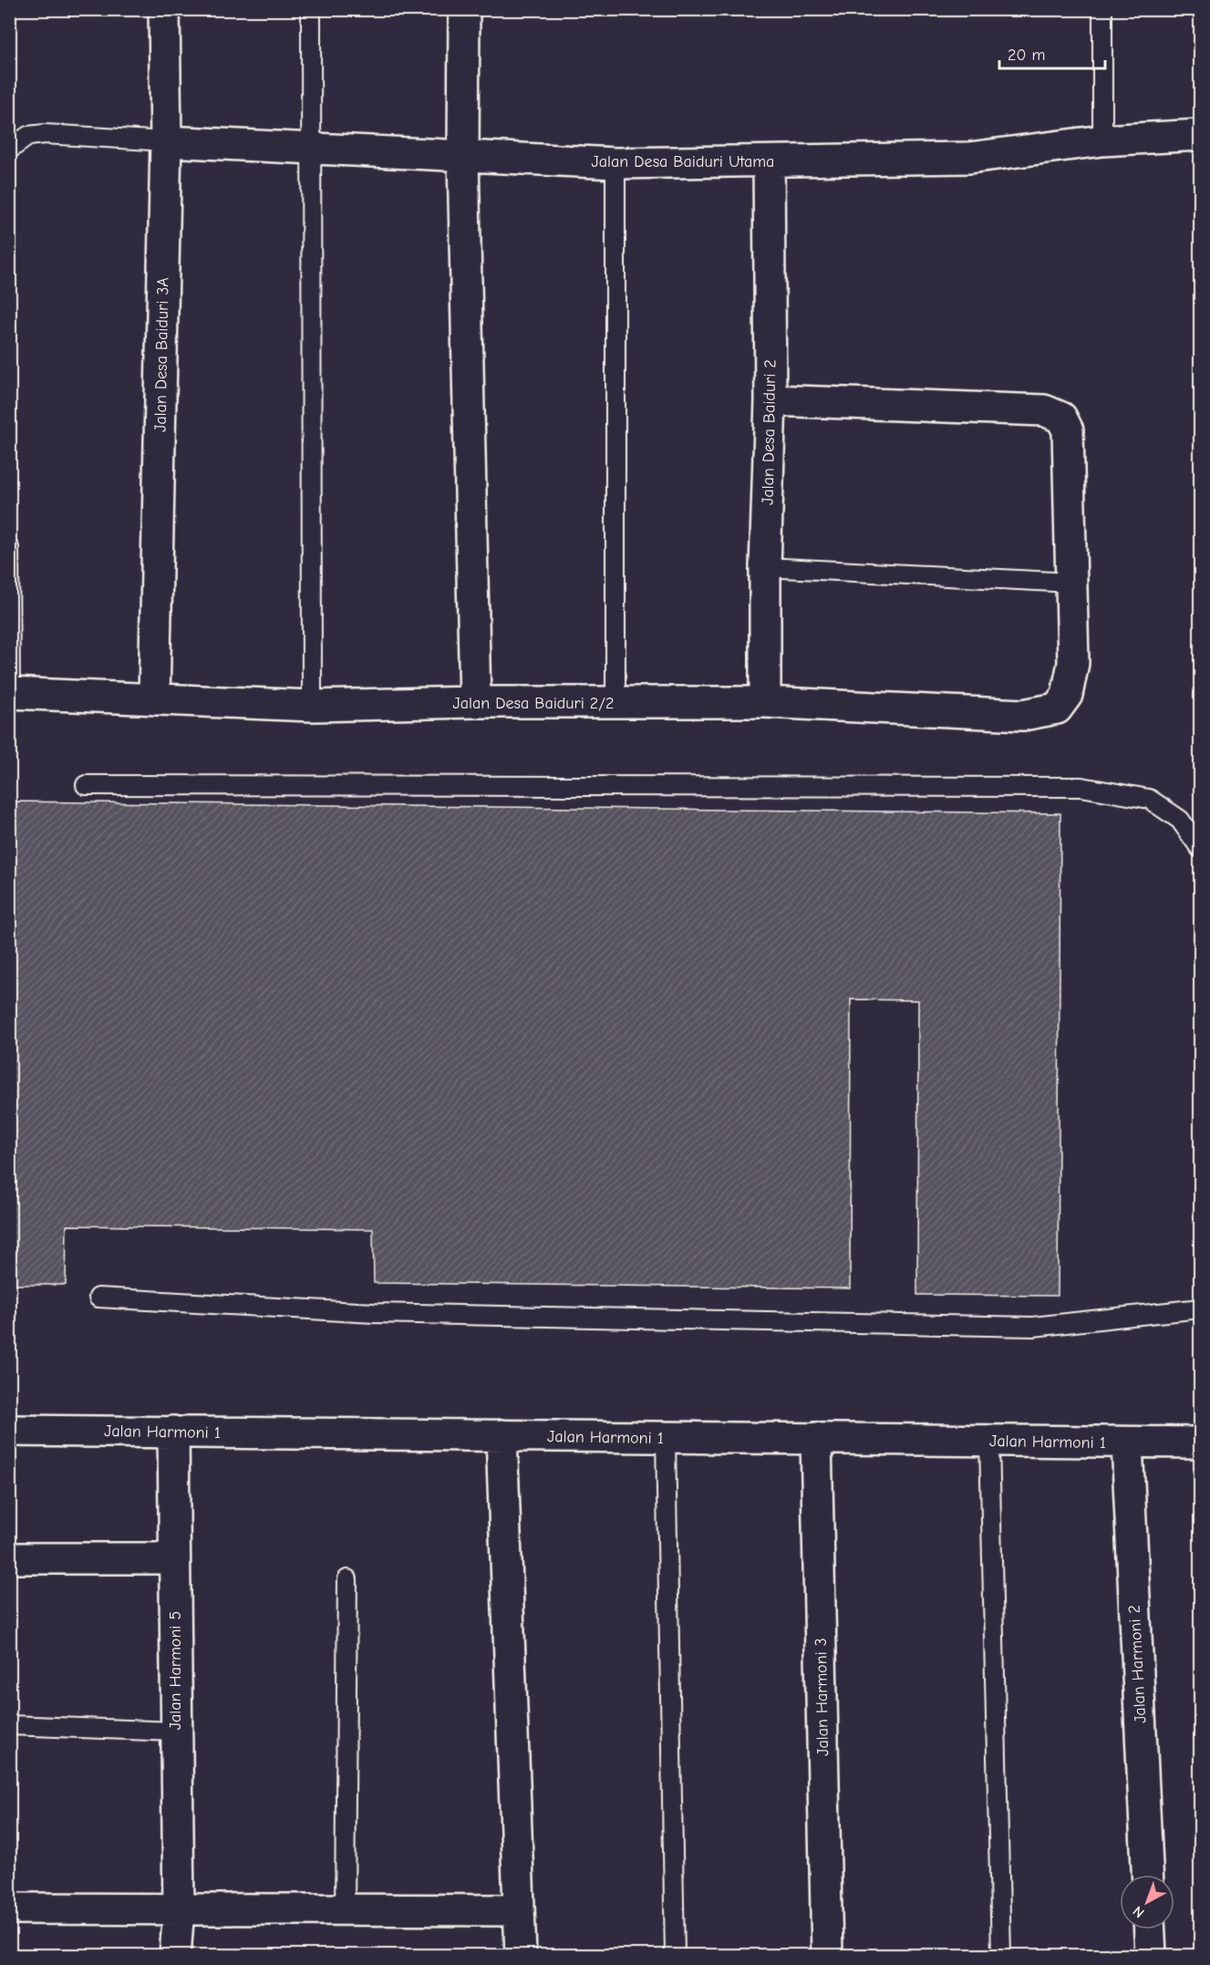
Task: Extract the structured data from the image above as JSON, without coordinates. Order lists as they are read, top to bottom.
{
  "streets": {
    "street": [
      "Jalan Desa Baiduri Utama",
      "Jalan Desa Baiduri 3A",
      "Jalan Desa Baiduri 2",
      "Jalan Desa Baiduri 2/2",
      "Jalan Harmoni 1",
      "Jalan Harmoni 2",
      "Jalan Harmoni 5",
      "Jalan Harmoni 3"
    ]
  },
  "crossings": [
    ["Jalan Desa Baiduri Utama", "Jalan Desa Baiduri 3A"],
    ["Jalan Desa Baiduri Utama", "Jalan Desa Baiduri 2"],
    ["Jalan Desa Baiduri 3A", "Jalan Desa Baiduri 2/2"],
    ["Jalan Desa Baiduri 2", "Jalan Desa Baiduri 2/2"],
    ["Jalan Harmoni 1", "Jalan Harmoni 2"],
    ["Jalan Harmoni 1", "Jalan Harmoni 5"],
    ["Jalan Harmoni 1", "Jalan Harmoni 3"]
  ],
  "scale_bar": "20 m",
  "north": "bottom left"
}
